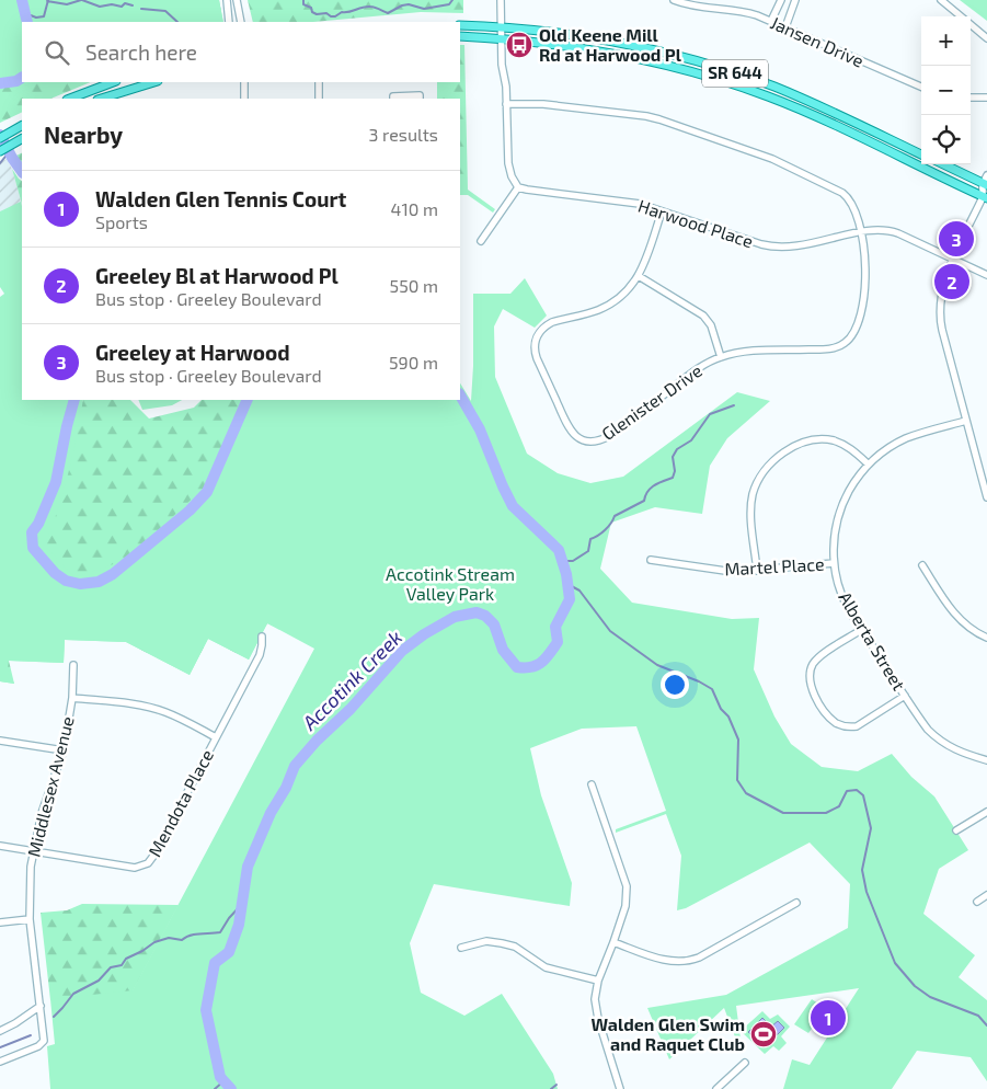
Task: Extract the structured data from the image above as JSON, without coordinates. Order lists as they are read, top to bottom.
{
  "streets": {
    "main road": ["SR 644"],
    "street": [
      "Jansen Drive",
      "Harwood Place",
      "Glenister Drive",
      "Martel Place",
      "Alberta Street",
      "Middlesex Avenue",
      "Mendota Place"
    ]
  },
  "crossings": [
    ["Harwood Place", "Glenister Drive"],
    ["Martel Place", "Alberta Street"],
    ["Middlesex Avenue", "Mendota Place"]
  ],
  "water": ["Accotink Creek"],
  "parks": ["Accotink Stream Valley Park"],
  "places": {
    "bus stop": ["Old Keene Mill Rd at Harwood Pl"],
    "sports": ["Walden Glen Swim and Raquet Club"]
  },
  "page": {
    "map_buttons": ["+", "−"],
    "search": "Search here",
    "heading": ["Nearby", "3 results"],
    "list": [
      {
        "mark": "1",
        "name": "Walden Glen Tennis Court",
        "note": "Sports",
        "value": "410 m"
      },
      {
        "mark": "2",
        "name": "Greeley Bl at Harwood Pl",
        "note": "Bus stop · Greeley Boulevard",
        "value": "550 m"
      },
      {
        "mark": "3",
        "name": "Greeley at Harwood",
        "note": "Bus stop · Greeley Boulevard",
        "value": "590 m"
      }
    ],
    "pins": ["3", "2", "1"]
  }
}
